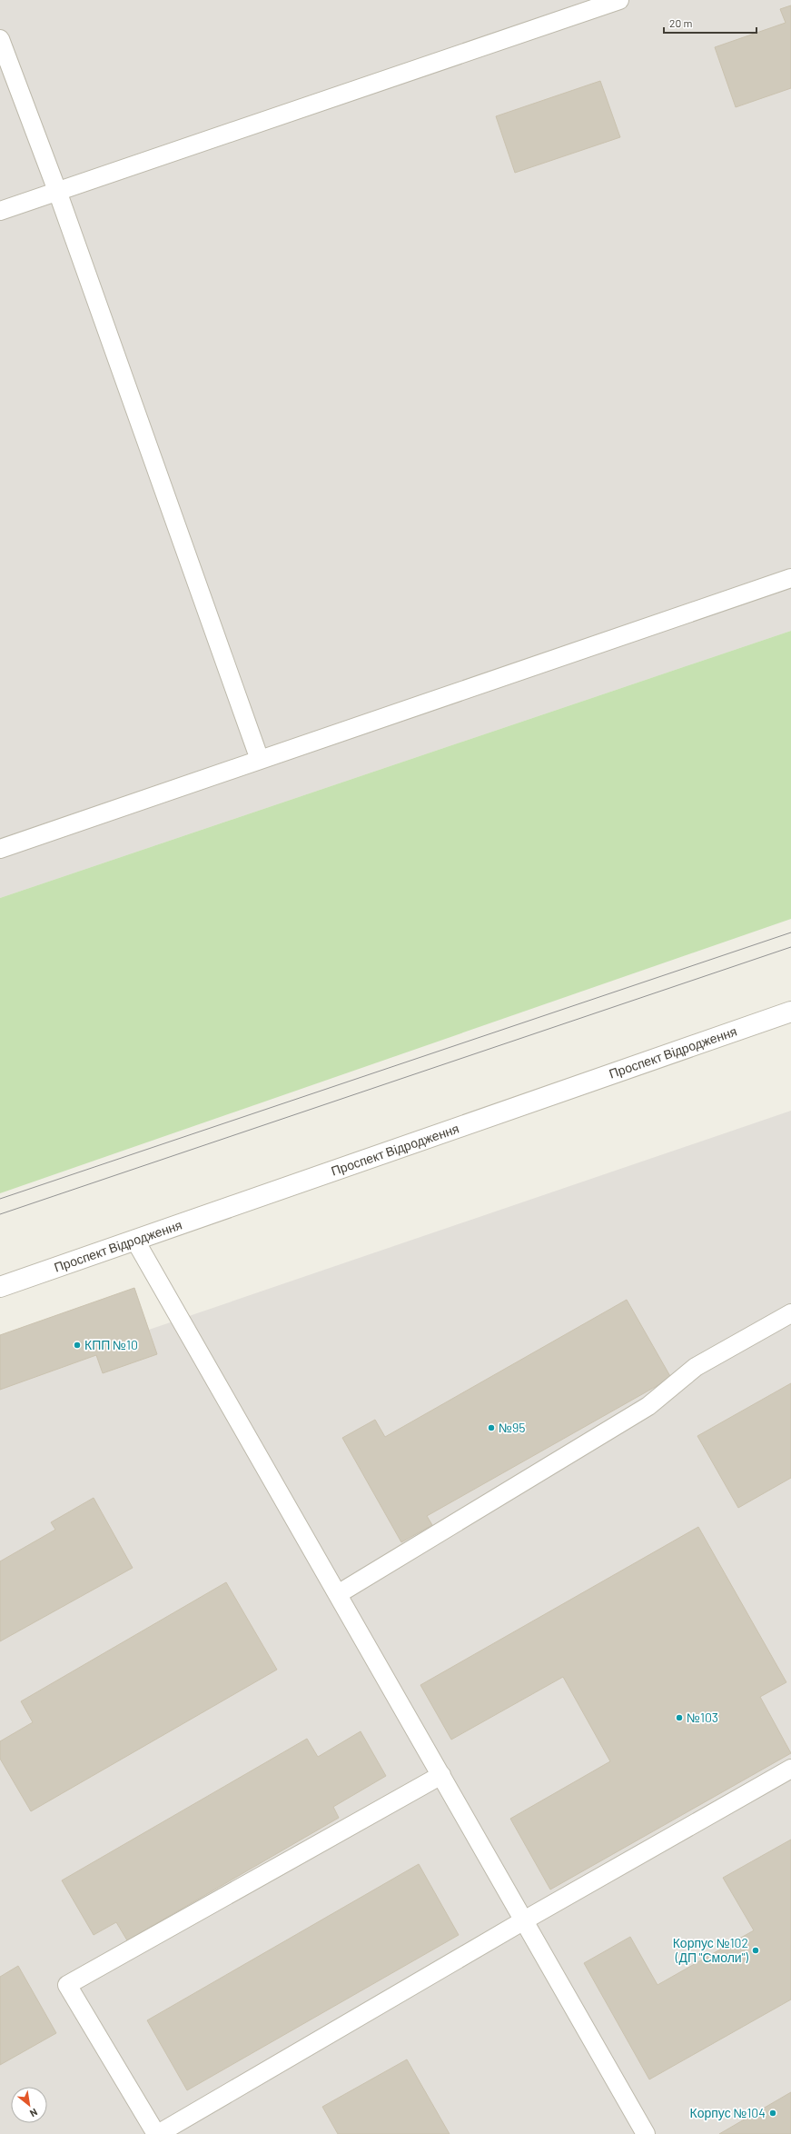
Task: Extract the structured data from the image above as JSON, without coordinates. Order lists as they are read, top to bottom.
{
  "streets": {
    "street": ["Проспект Відродження"]
  },
  "places": [
    "КПП №10",
    "№95",
    "№103",
    "Корпус №102 (ДП \"Смоли\")",
    "Корпус №104"
  ],
  "scale_bar": "20 m",
  "north": "bottom right"
}
